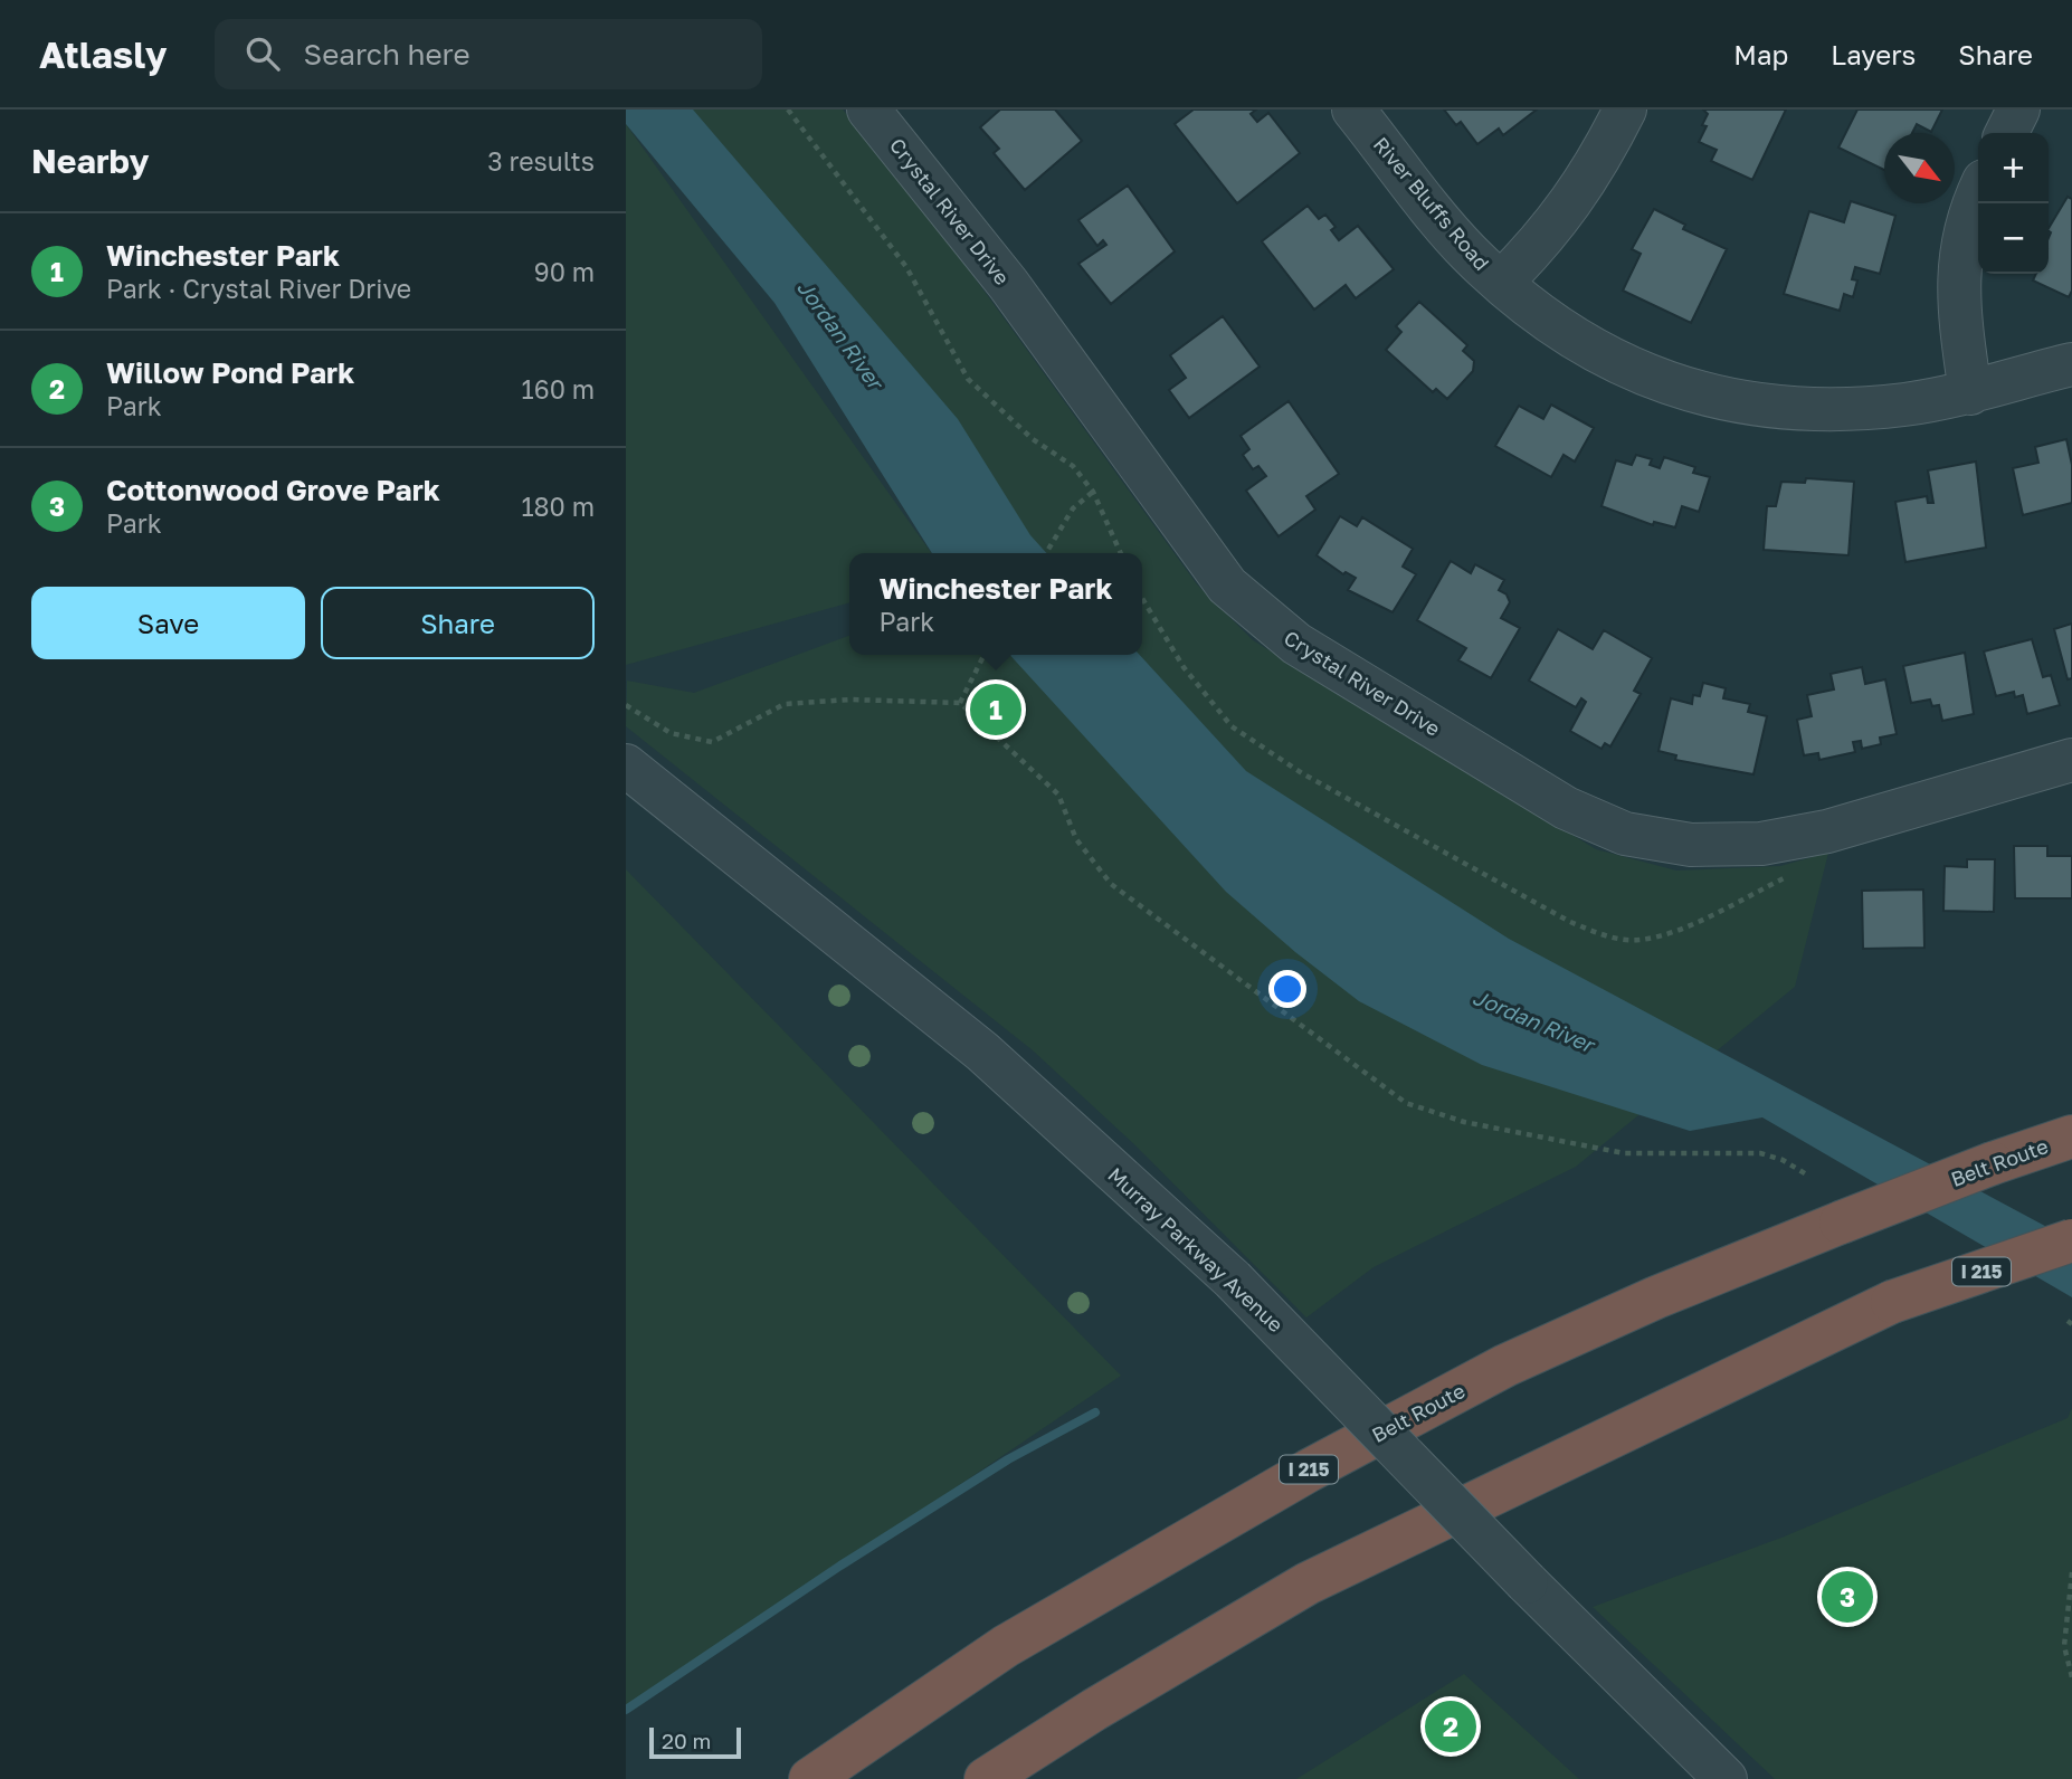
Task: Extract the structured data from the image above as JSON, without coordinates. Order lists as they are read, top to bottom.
{
  "streets": {
    "highway": ["Belt Route", "I 215"],
    "street": ["River Bluffs Road", "Crystal River Drive", "Murray Parkway Avenue"]
  },
  "water": ["Jordan River"],
  "scale_bar": "20 m",
  "north": "bottom right",
  "page": {
    "header": "Atlasly",
    "search": "Search here",
    "nav": ["Map", "Layers", "Share"],
    "heading": ["Nearby", "3 results"],
    "map_buttons": ["+", "−"],
    "list": [
      {
        "mark": "1",
        "name": "Winchester Park",
        "note": "Park · Crystal River Drive",
        "value": "90 m"
      },
      {
        "mark": "2",
        "name": "Willow Pond Park",
        "note": "Park",
        "value": "160 m"
      },
      {
        "mark": "3",
        "name": "Cottonwood Grove Park",
        "note": "Park",
        "value": "180 m"
      }
    ],
    "popup": ["Winchester Park", "Park"],
    "buttons": ["Save", "Share"],
    "pins": ["1", "3", "2"],
    "scale": "20 m"
  }
}
